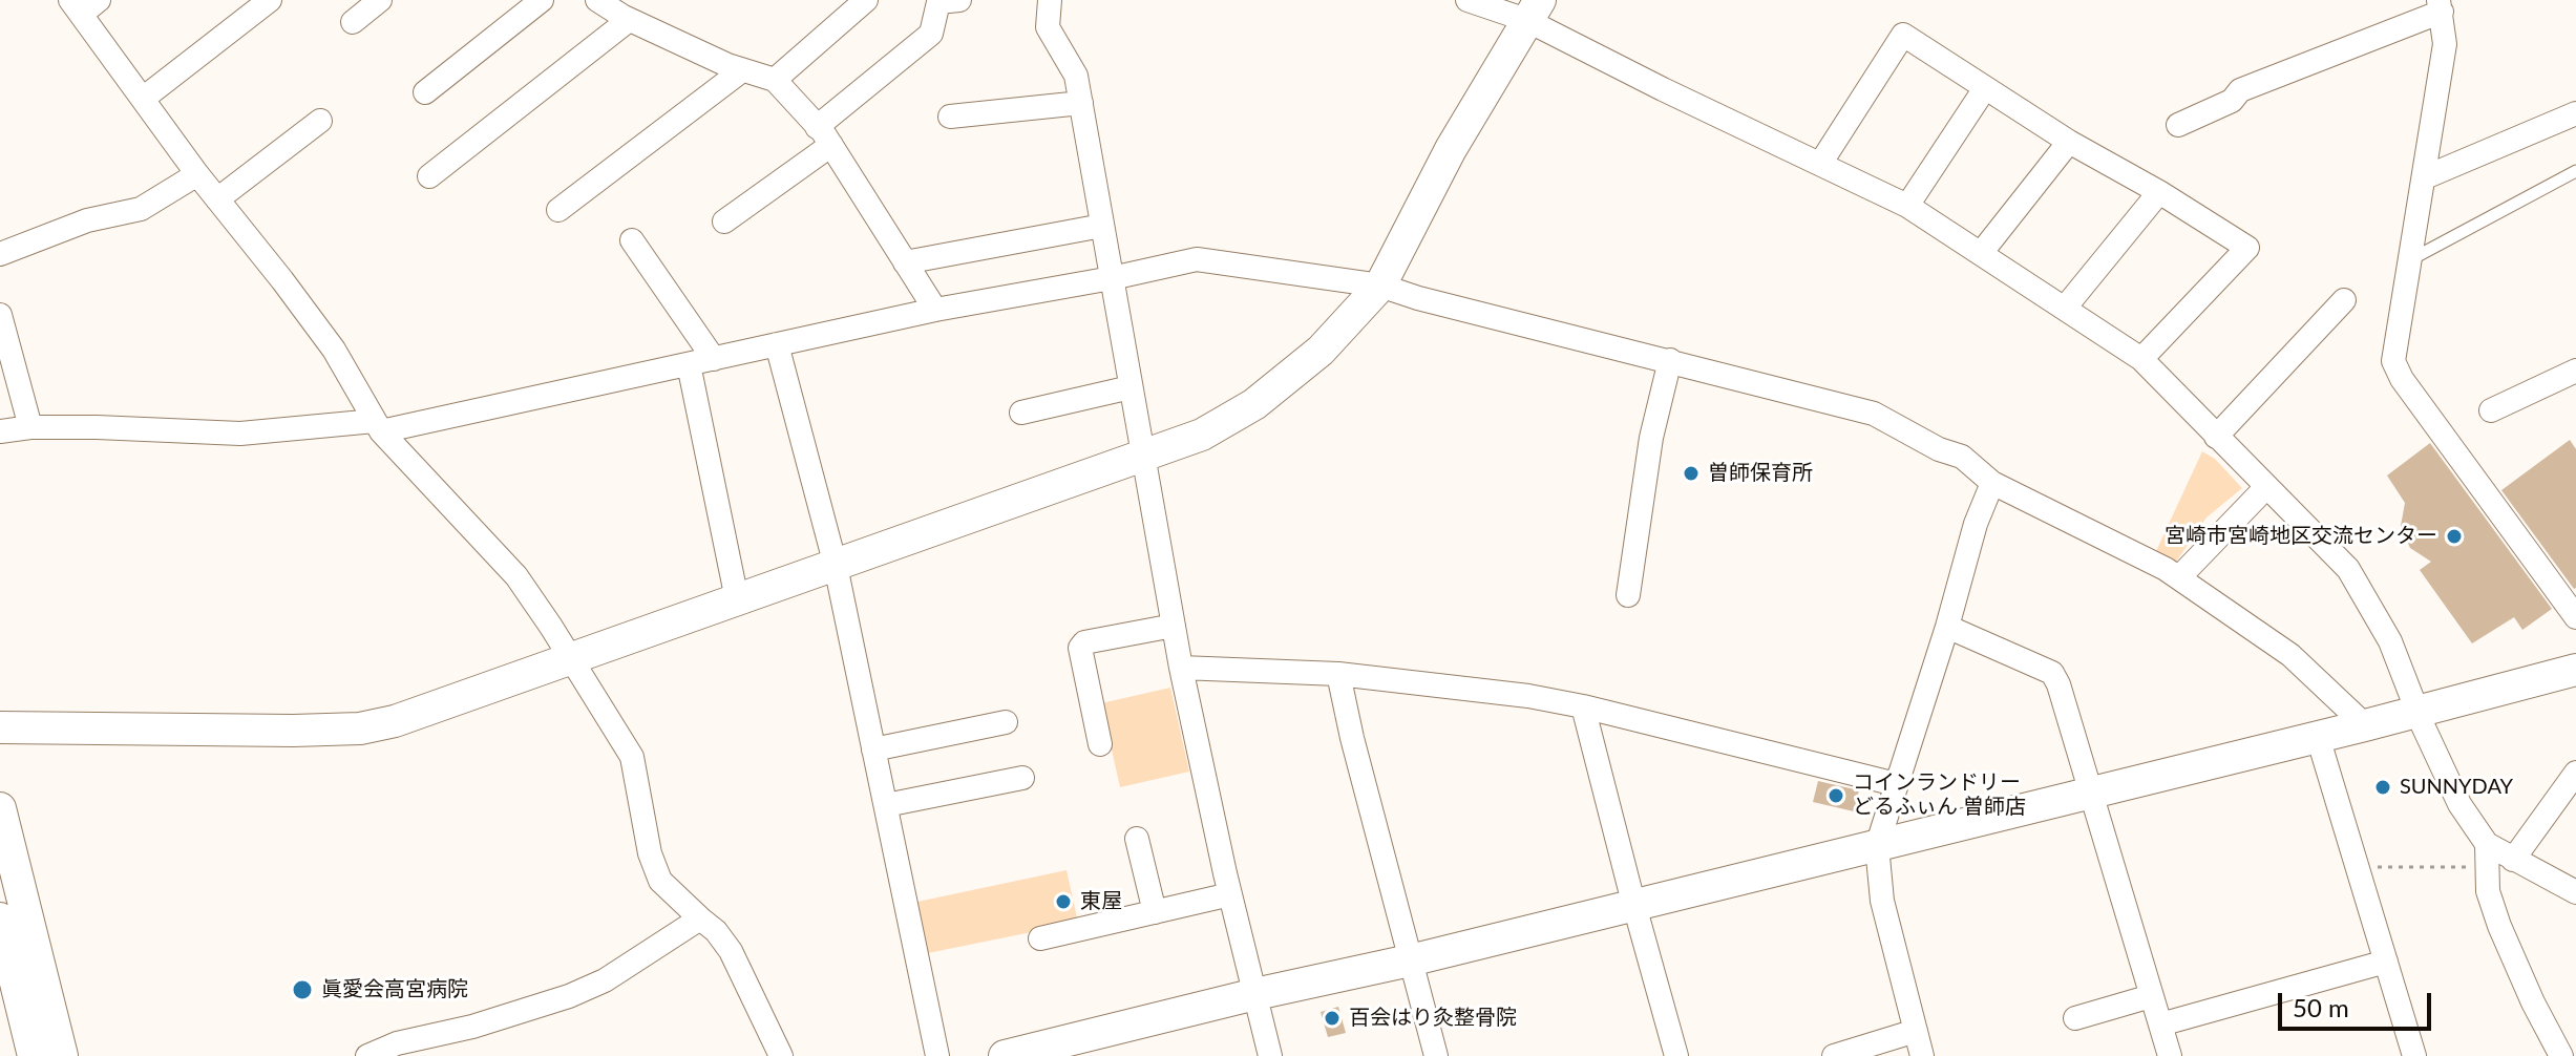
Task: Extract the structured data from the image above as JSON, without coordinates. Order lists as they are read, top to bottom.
{
  "places": [
    "曽師保育所",
    "宮崎市宮崎地区交流センター",
    "SUNNYDAY",
    "コインランドリー どるふぃん 曽師店",
    "東屋",
    "眞愛会高宮病院",
    "百会はり灸整骨院"
  ],
  "scale_bar": "50 m"
}
